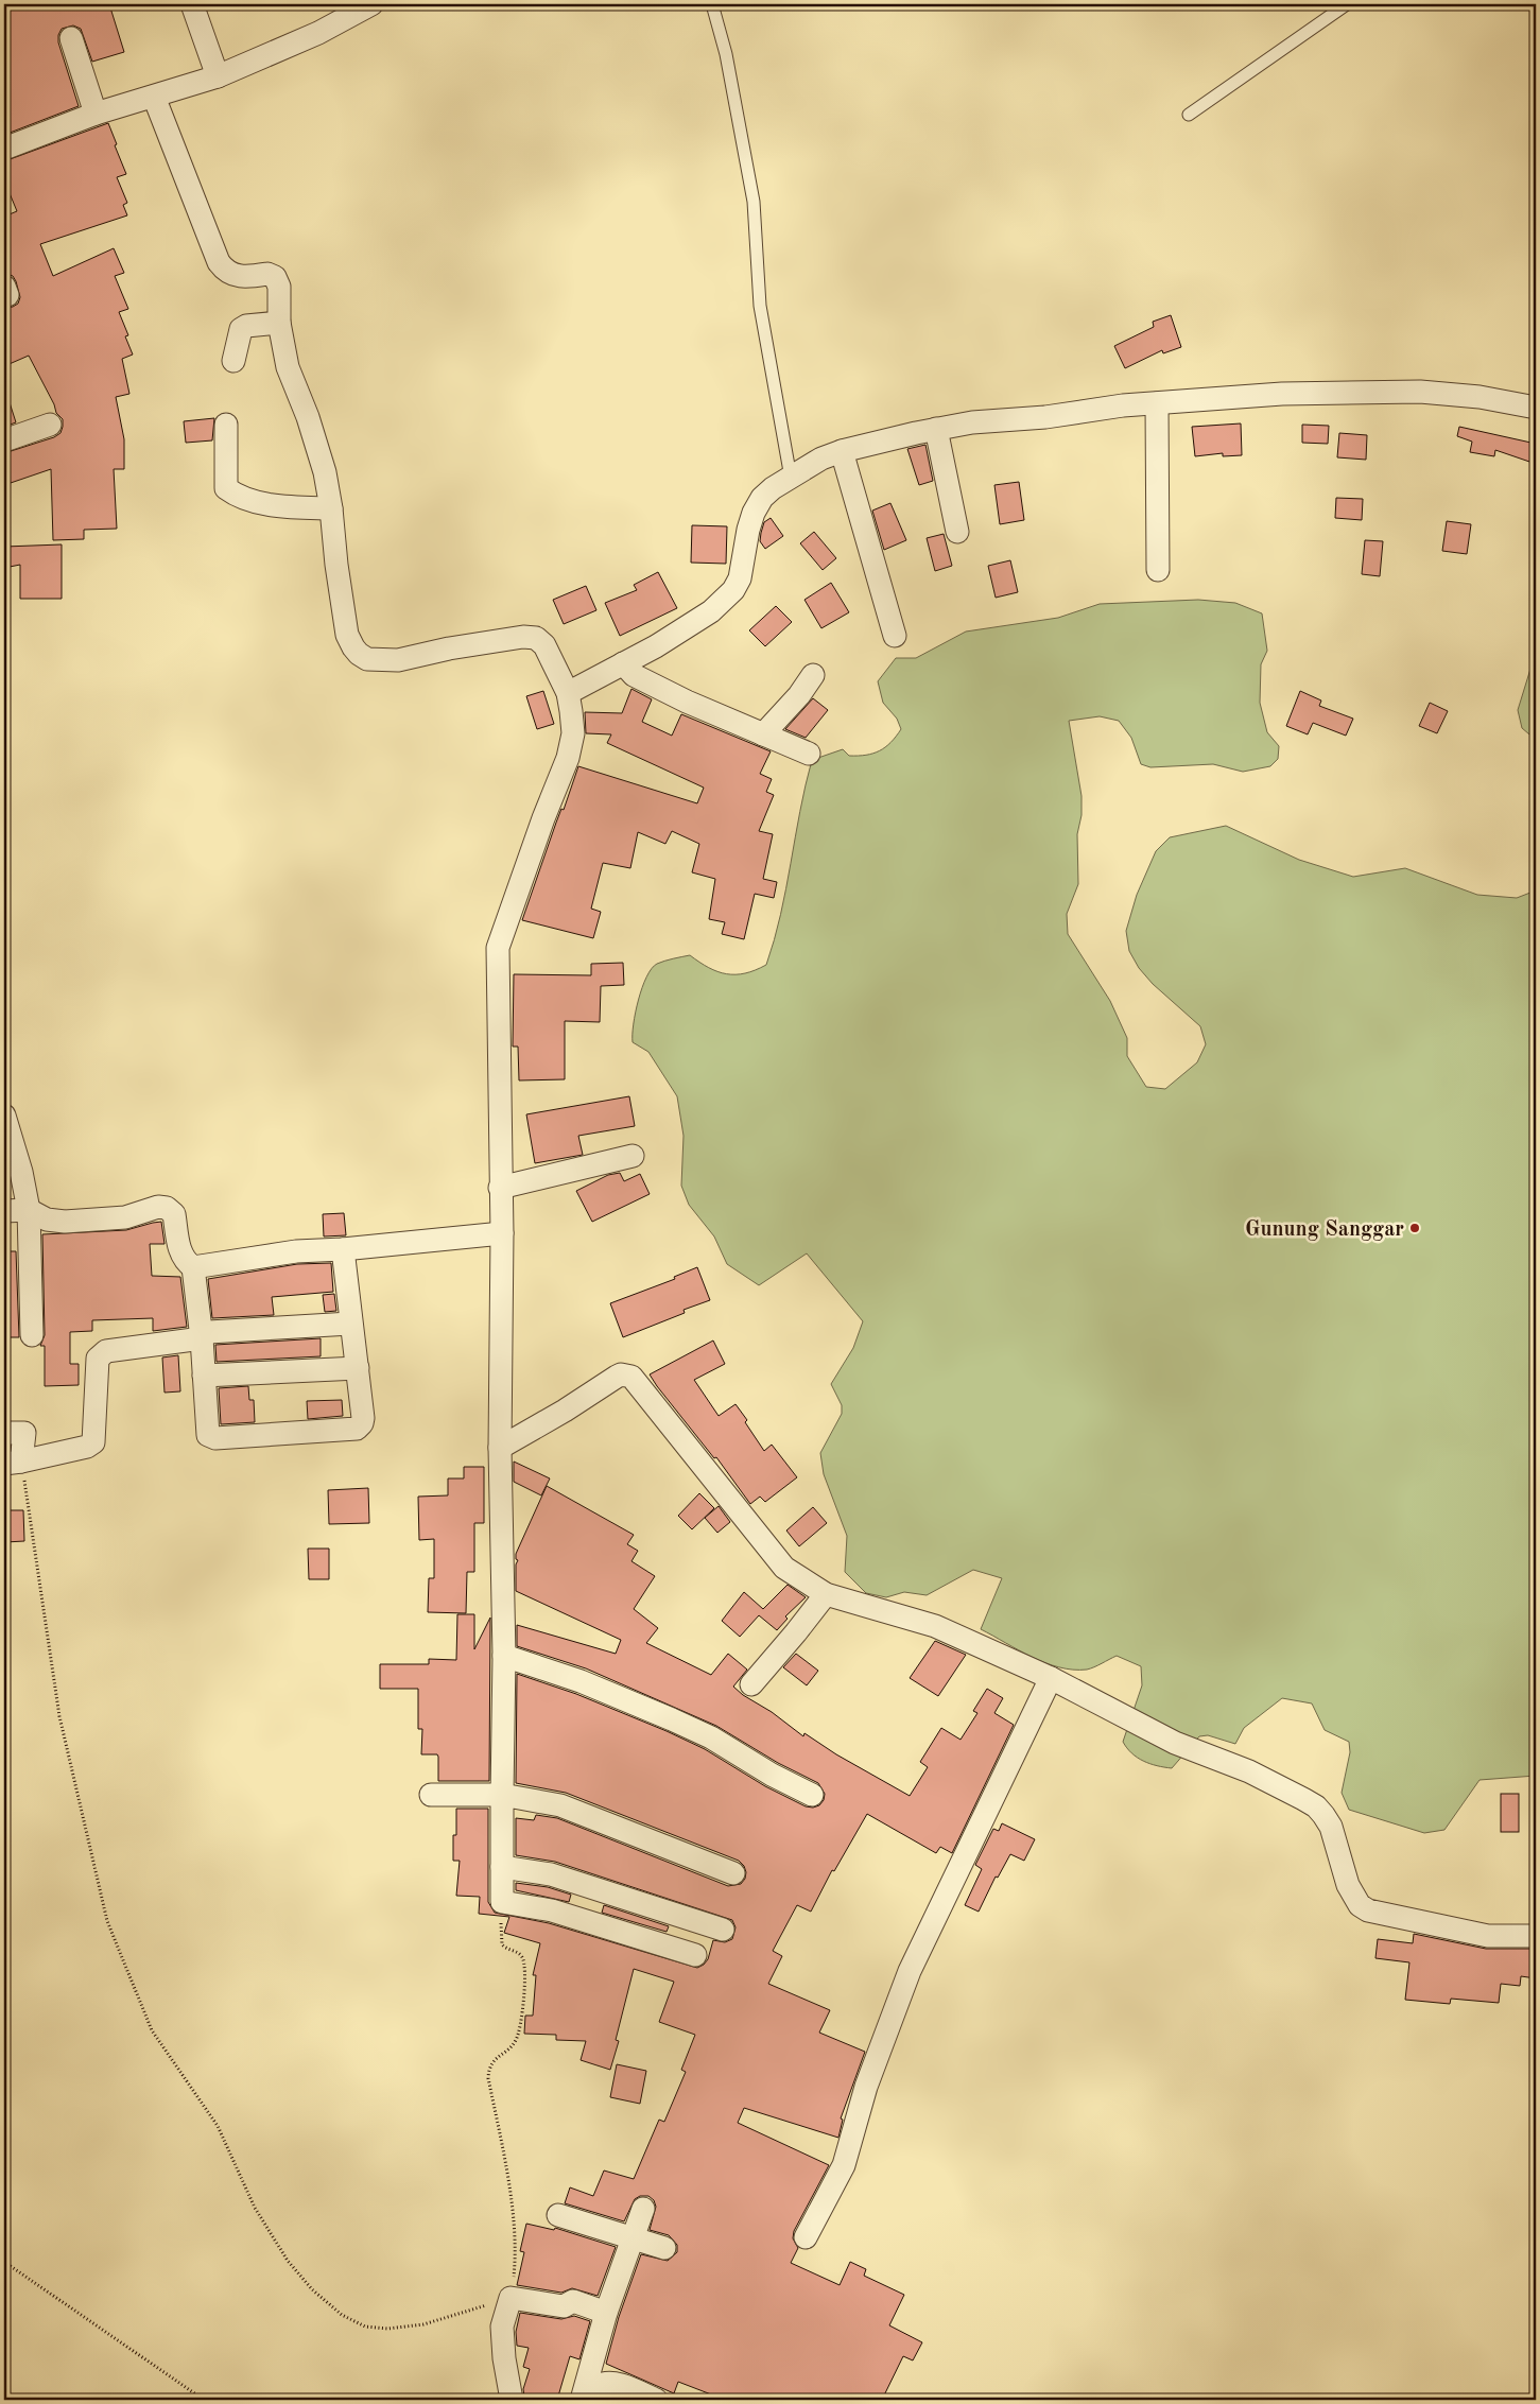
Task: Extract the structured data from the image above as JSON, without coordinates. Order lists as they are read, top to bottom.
{
  "places": ["Gunung Sanggar"]
}
